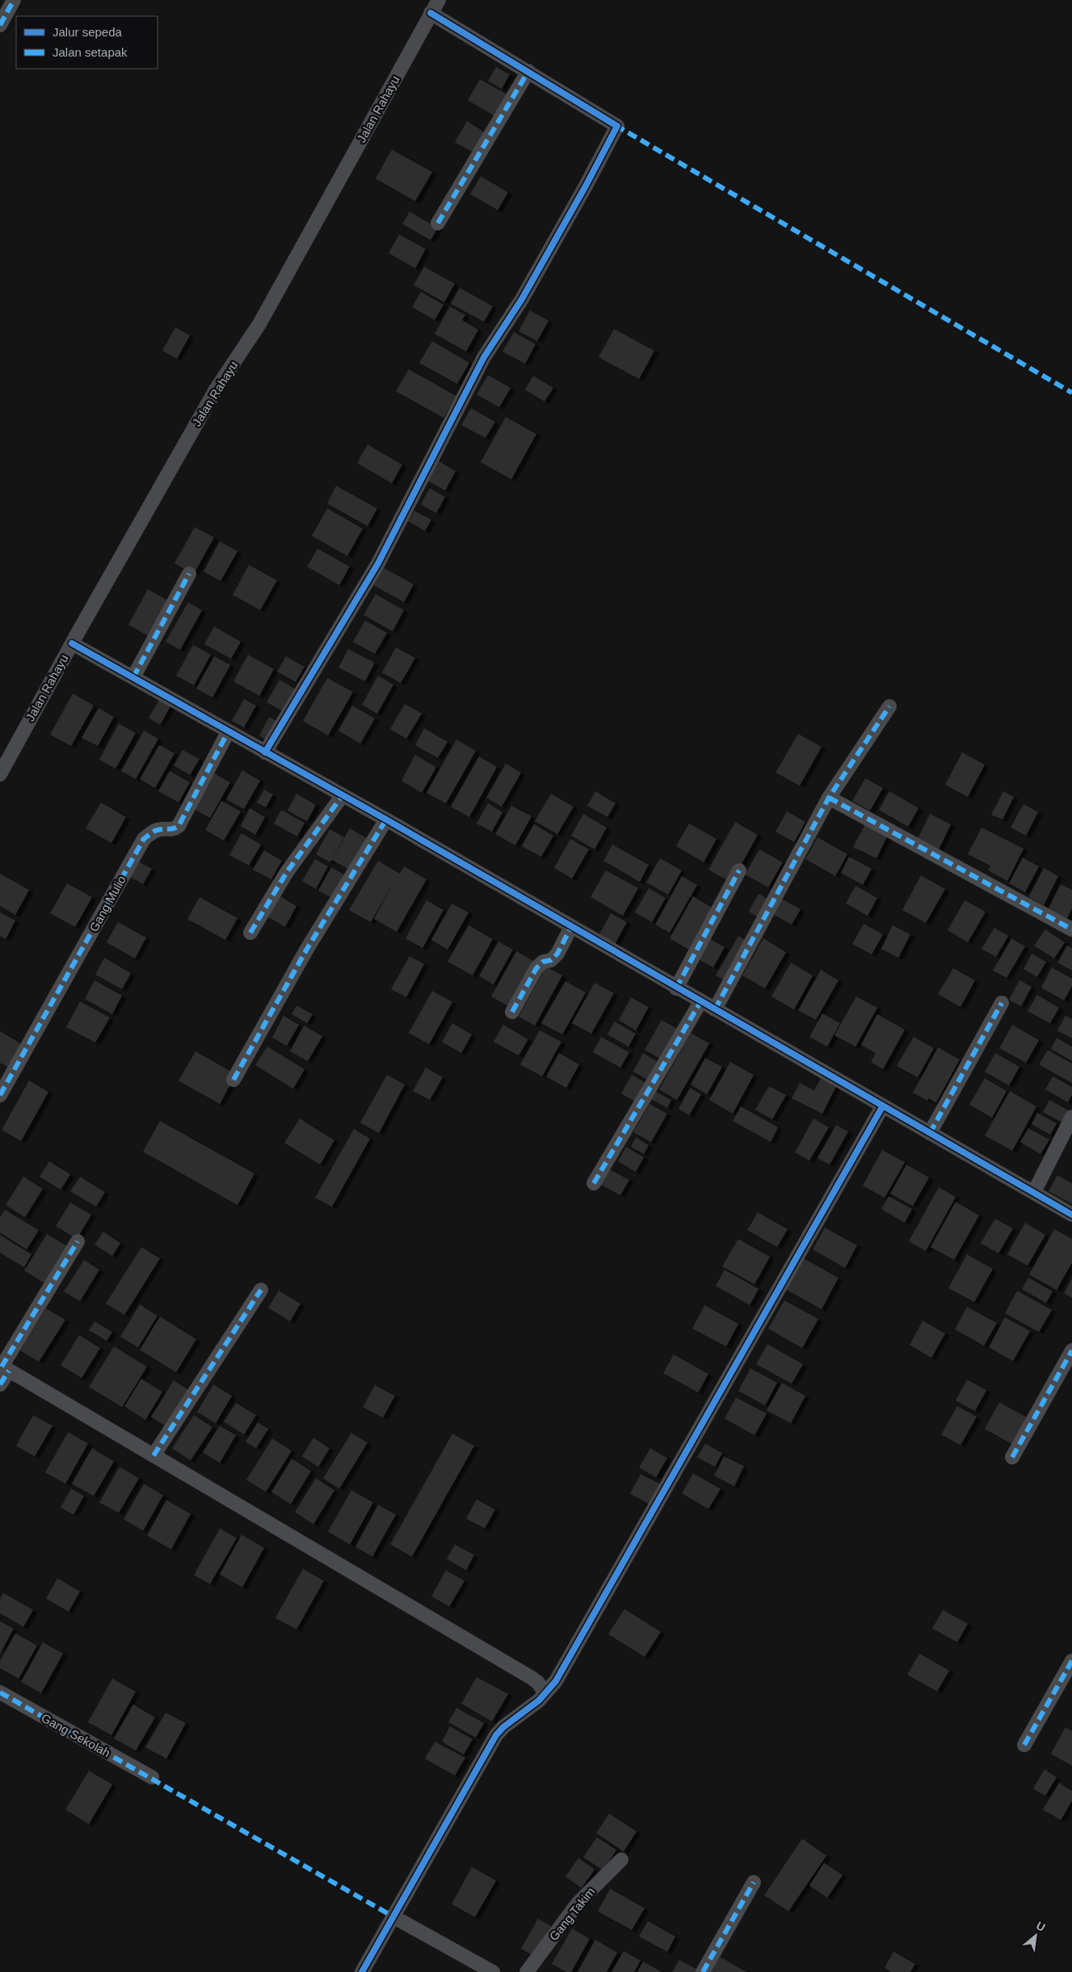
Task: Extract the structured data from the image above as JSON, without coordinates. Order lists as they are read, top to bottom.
{
  "streets": {
    "street": [
      "Jalan Rahayu",
      "Gang Mulio",
      "Gang Sekolah",
      "Gang Takim"
    ]
  },
  "legend": ["Jalur sepeda", "Jalan setapak"],
  "north": "top right"
}
